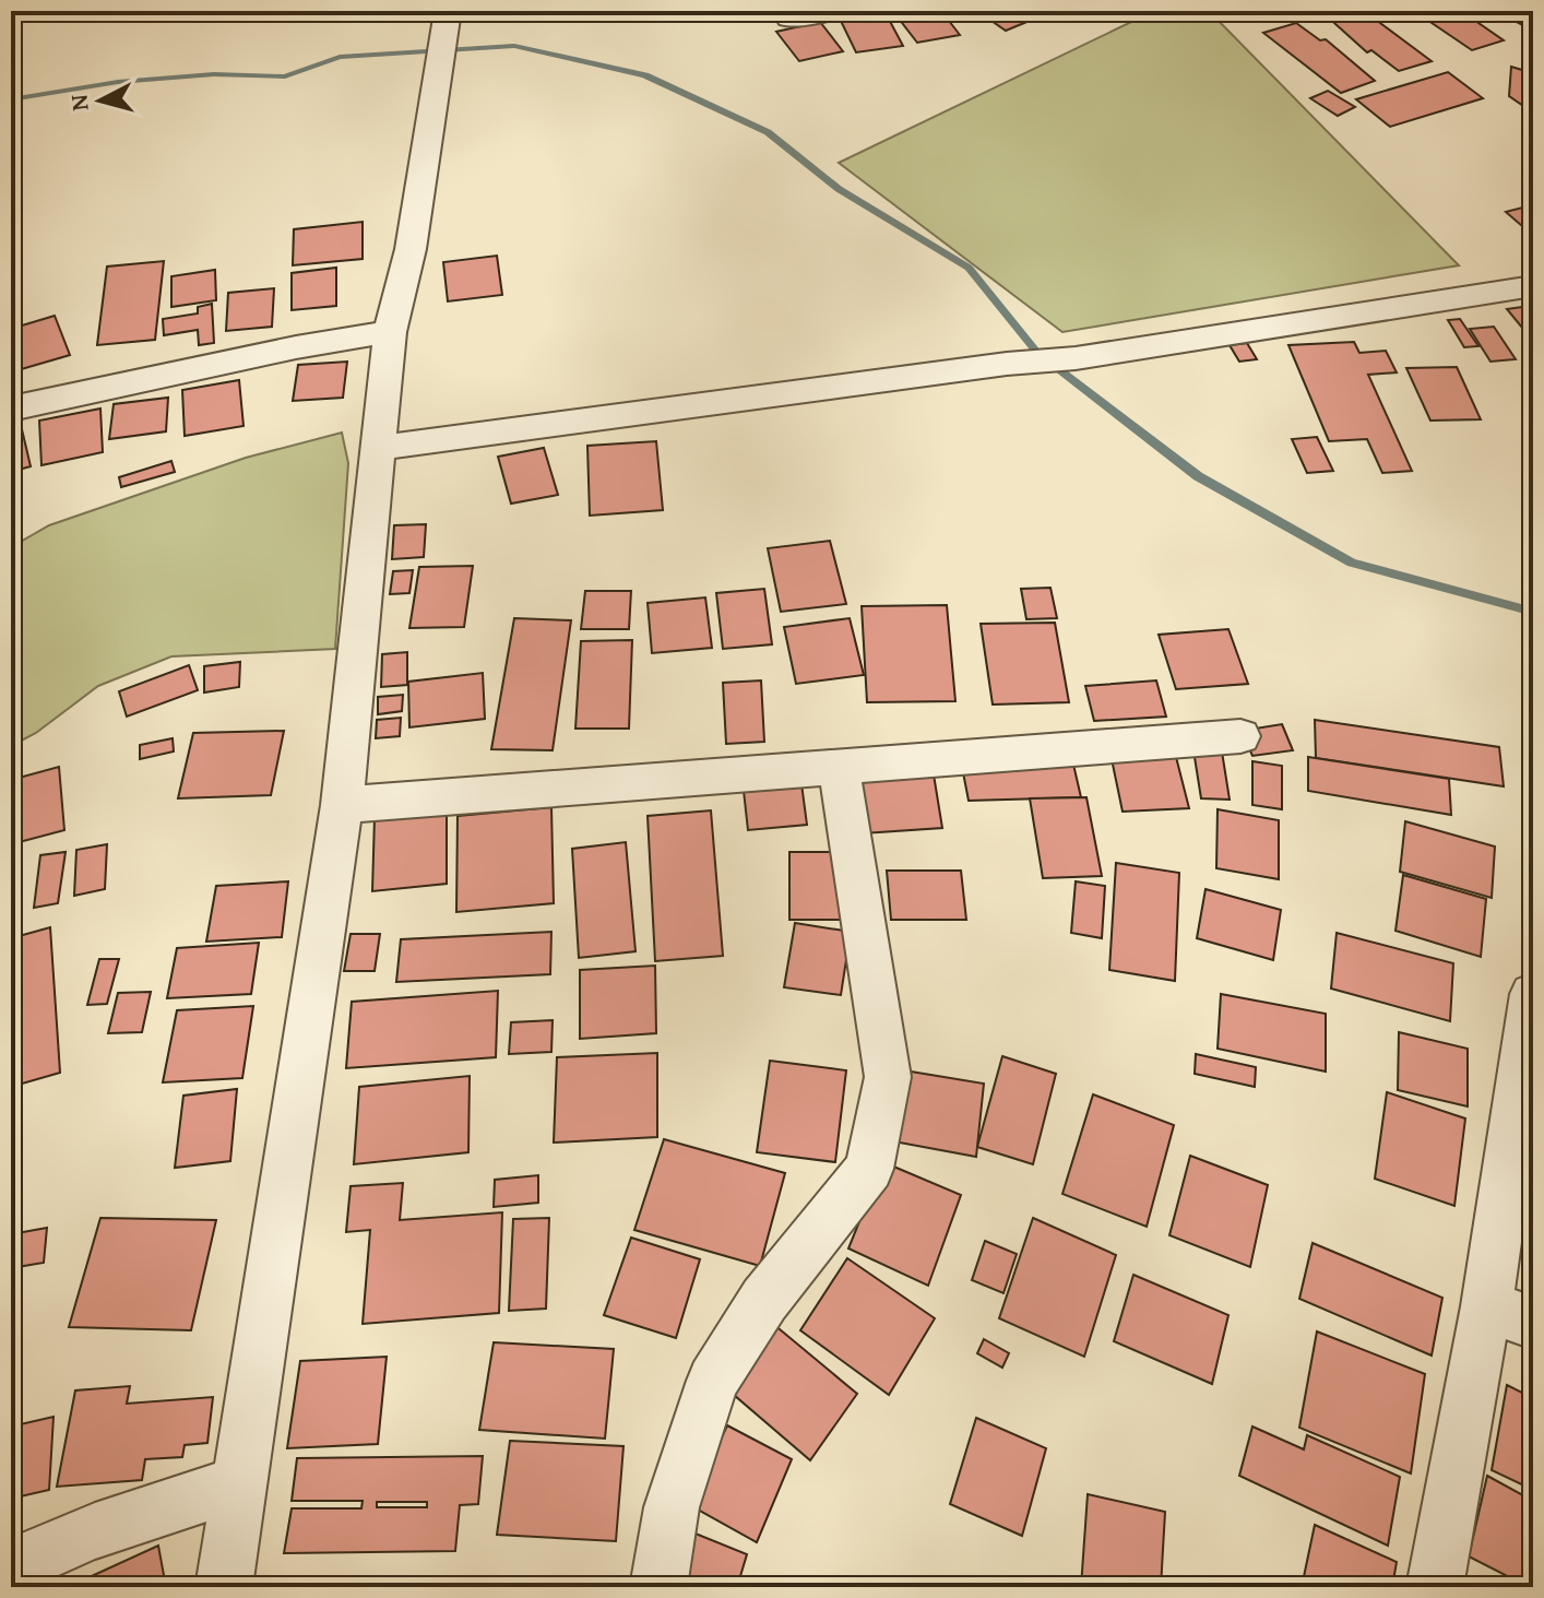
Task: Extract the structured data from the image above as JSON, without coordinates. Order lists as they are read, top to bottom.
{
  "north": "left"
}
